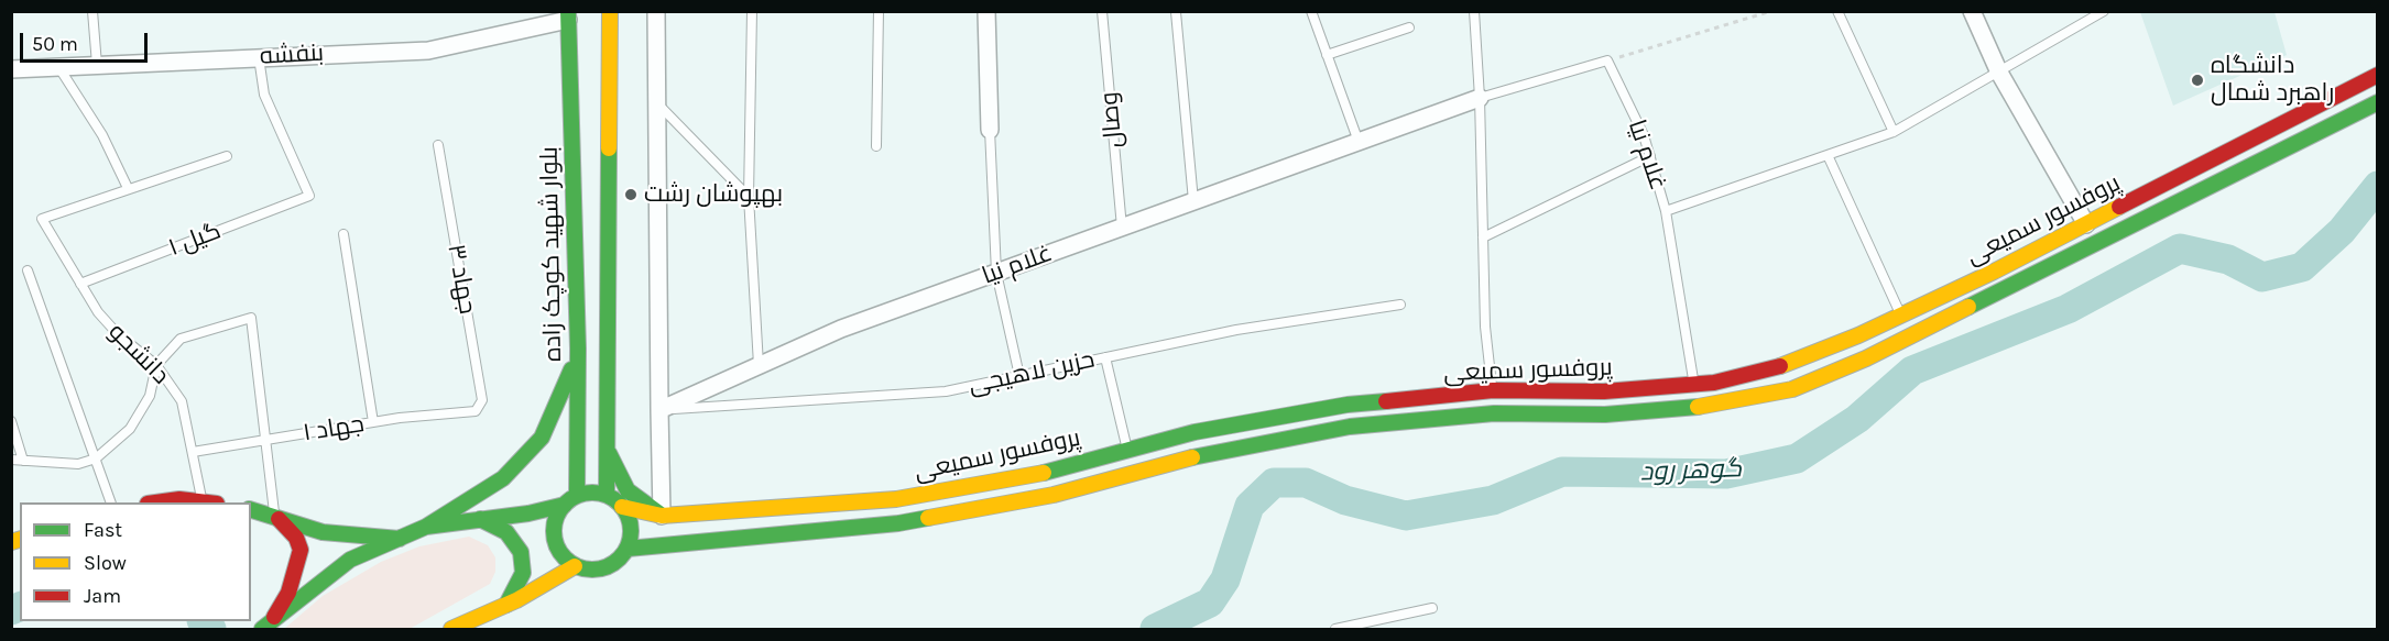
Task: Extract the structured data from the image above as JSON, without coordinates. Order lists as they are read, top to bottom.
{
  "streets": {
    "main road": ["پروفسور سمیعی", "بلوار شهید کوچک زاده"],
    "street": ["بنفشه", "غلام نیا"],
    "lane": [
      "وصال",
      "گیل ۱",
      "جهاد ۳",
      "دانشجو",
      "حزین لاهیجی",
      "جهاد ۱"
    ]
  },
  "crossings": [
    ["بنفشه", "گیل ۱"],
    ["بنفشه", "بلوار شهید کوچک زاده"],
    ["وصال", "غلام نیا"],
    ["غلام نیا", "پروفسور سمیعی"],
    ["غلام نیا", "حزین لاهیجی"],
    ["پروفسور سمیعی", "بلوار شهید کوچک زاده"],
    ["گیل ۱", "دانشجو"],
    ["جهاد ۳", "جهاد ۱"],
    ["دانشجو", "جهاد ۱"]
  ],
  "water": ["گوهر رود"],
  "places": ["دانشگاه راهبرد شمال", "بهپوشان رشت"],
  "legend": ["Fast", "Slow", "Jam"],
  "scale_bar": "50 m"
}
